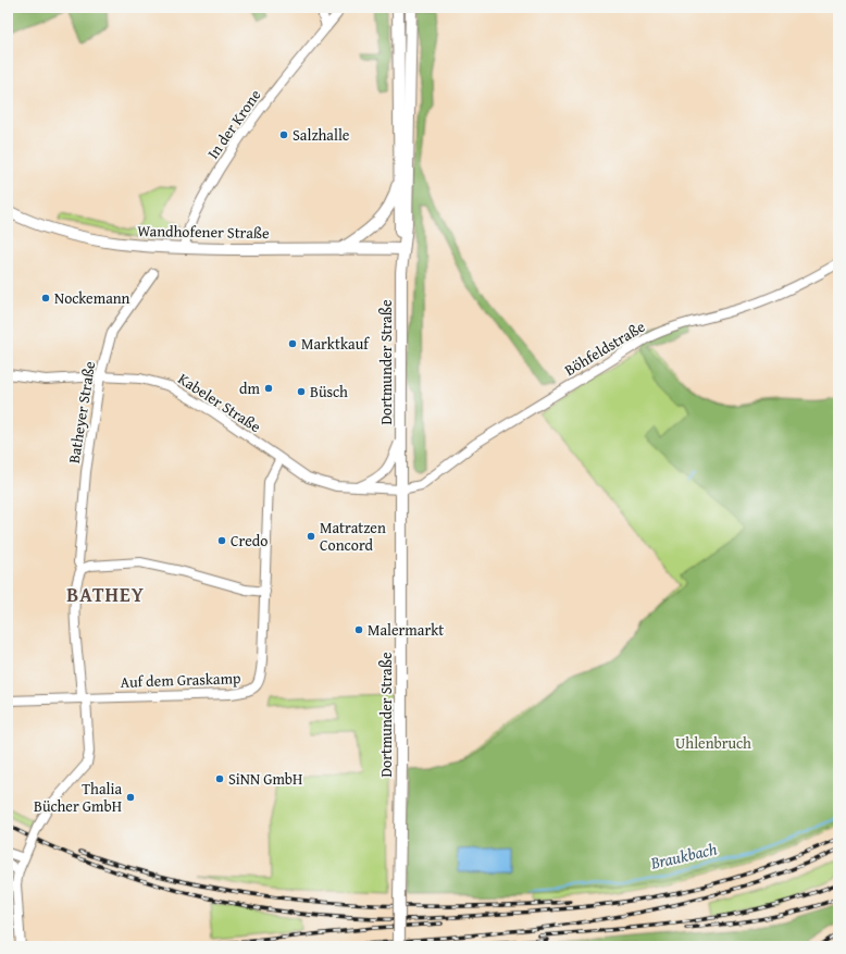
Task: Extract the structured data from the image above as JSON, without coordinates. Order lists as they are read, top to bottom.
{
  "streets": {
    "main road": ["Wandhofener Straße", "Dortmunder Straße"],
    "street": [
      "In der Krone",
      "Böhfeldstraße",
      "Kabeler Straße",
      "Batheyer Straße",
      "Auf dem Graskamp"
    ]
  },
  "crossings": [
    ["In der Krone", "Wandhofener Straße"],
    ["Wandhofener Straße", "Dortmunder Straße"],
    ["Böhfeldstraße", "Dortmunder Straße"],
    ["Böhfeldstraße", "Kabeler Straße"],
    ["Dortmunder Straße", "Kabeler Straße"],
    ["Kabeler Straße", "Batheyer Straße"],
    ["Kabeler Straße", "Auf dem Graskamp"],
    ["Batheyer Straße", "Auf dem Graskamp"]
  ],
  "districts": ["BATHEY"],
  "water": ["Braukbach"],
  "parks": ["Uhlenbruch"],
  "places": [
    "Salzhalle",
    "Nockemann",
    "Marktkauf",
    "dm",
    "Büsch",
    "Matratzen Concord",
    "Credo",
    "Malermarkt",
    "SiNN GmbH",
    "Thalia Bücher GmbH"
  ]
}
